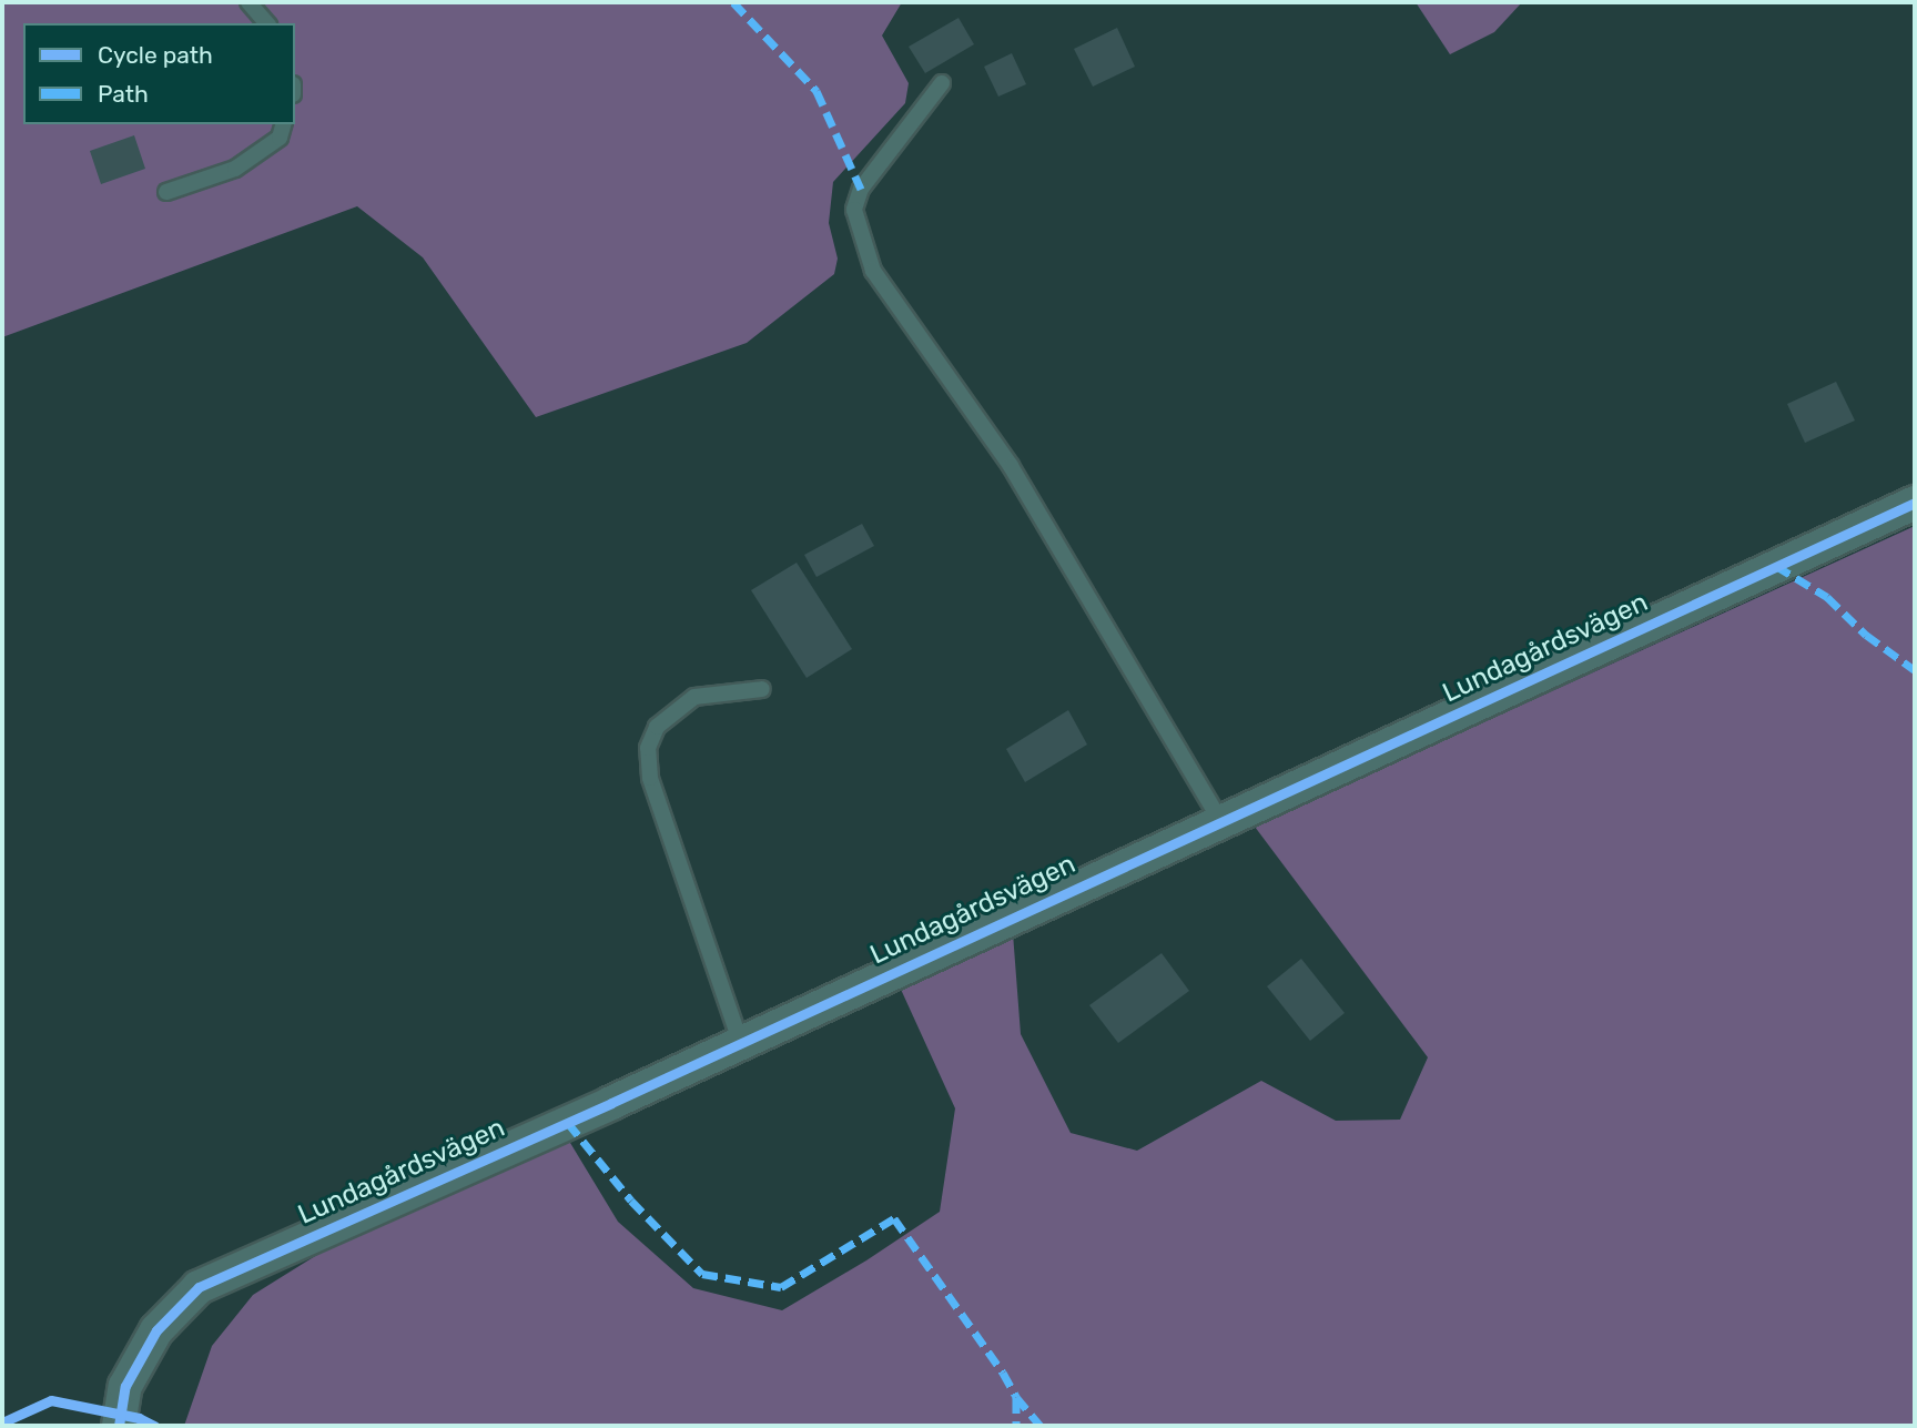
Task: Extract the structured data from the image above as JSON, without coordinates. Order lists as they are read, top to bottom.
{
  "streets": {
    "street": ["Lundagårdsvägen"]
  },
  "legend": ["Cycle path", "Path"]
}
